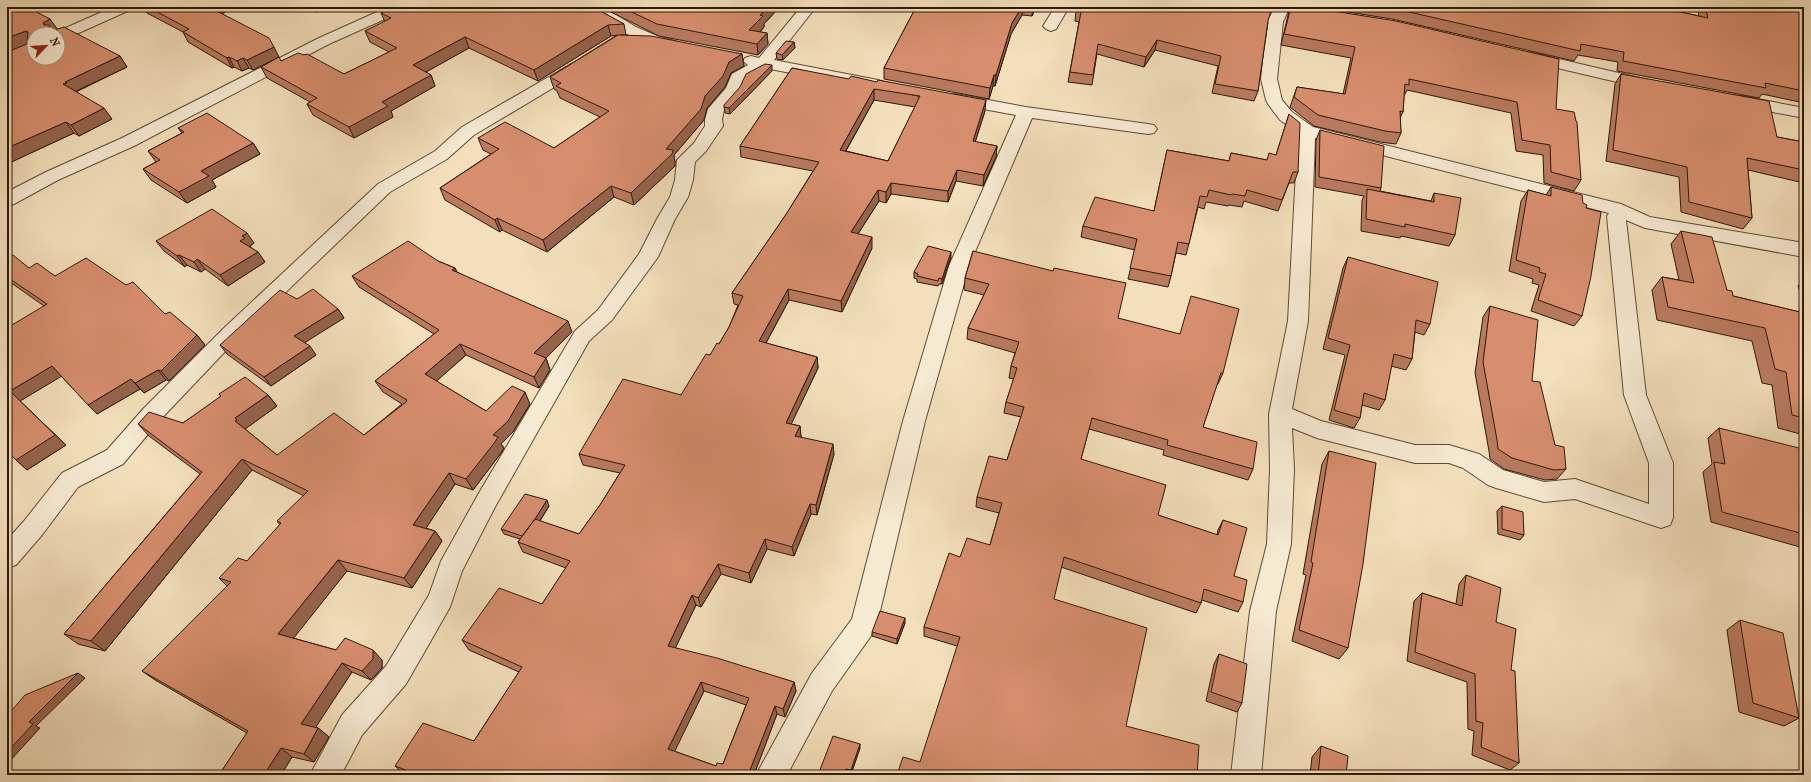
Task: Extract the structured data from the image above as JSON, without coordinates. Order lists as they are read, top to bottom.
{
  "north": "top right"
}
